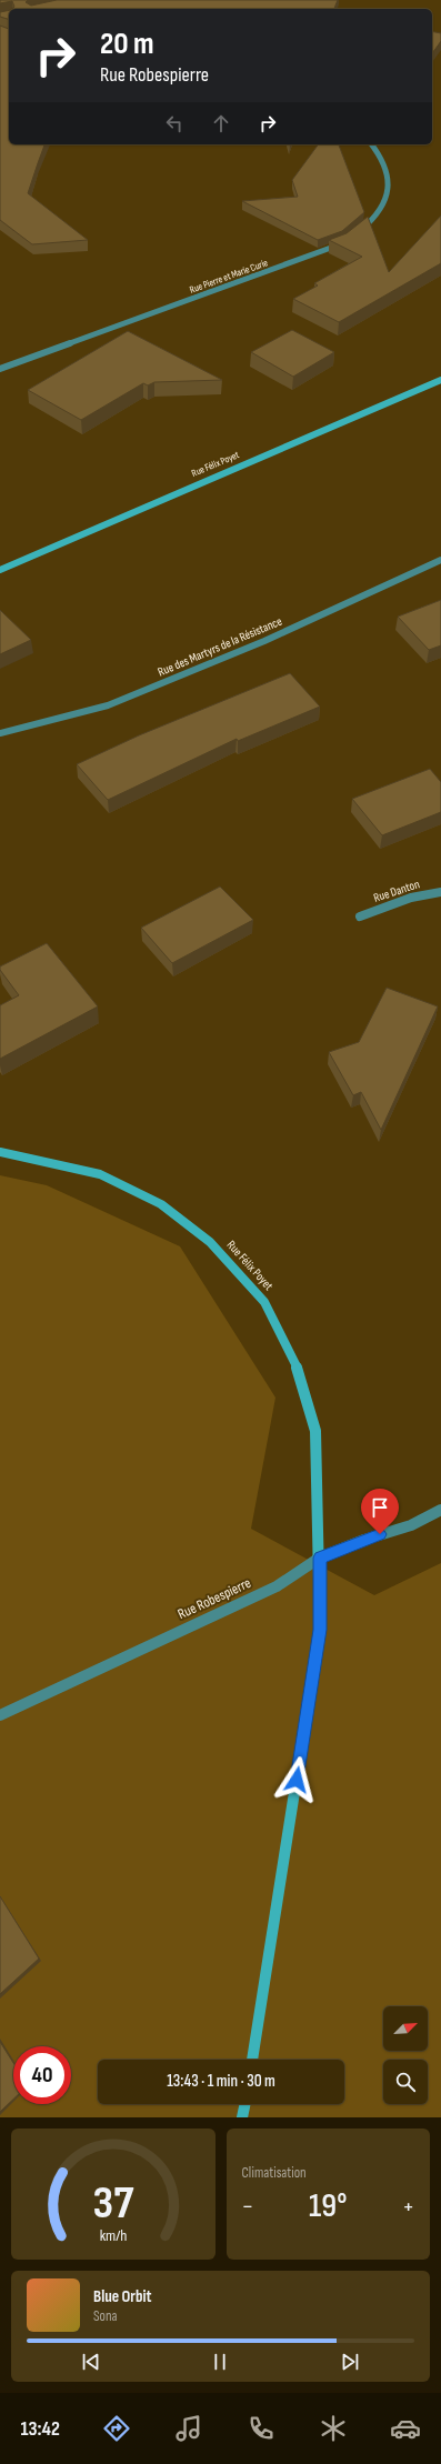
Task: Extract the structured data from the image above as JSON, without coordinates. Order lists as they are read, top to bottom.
{
  "streets": {
    "street": [
      "Rue Pierre et Marie Curie",
      "Rue Félix Poyet",
      "Rue des Martyrs de la Résistance",
      "Rue Danton",
      "Rue Robespierre"
    ]
  },
  "crossings": [
    ["Rue Félix Poyet", "Rue Robespierre"]
  ],
  "north": "top right",
  "page": {
    "turn": ["20 m", "Rue Robespierre"],
    "limit": "40",
    "trip": "13:43 · 1 min · 30 m",
    "tile": "Climatisation",
    "heat": ["−", "19°", "+"],
    "song": ["Blue Orbit", "Sona"],
    "tabs": "13:42",
    "gauge": ["37", "km/h"]
  }
}
